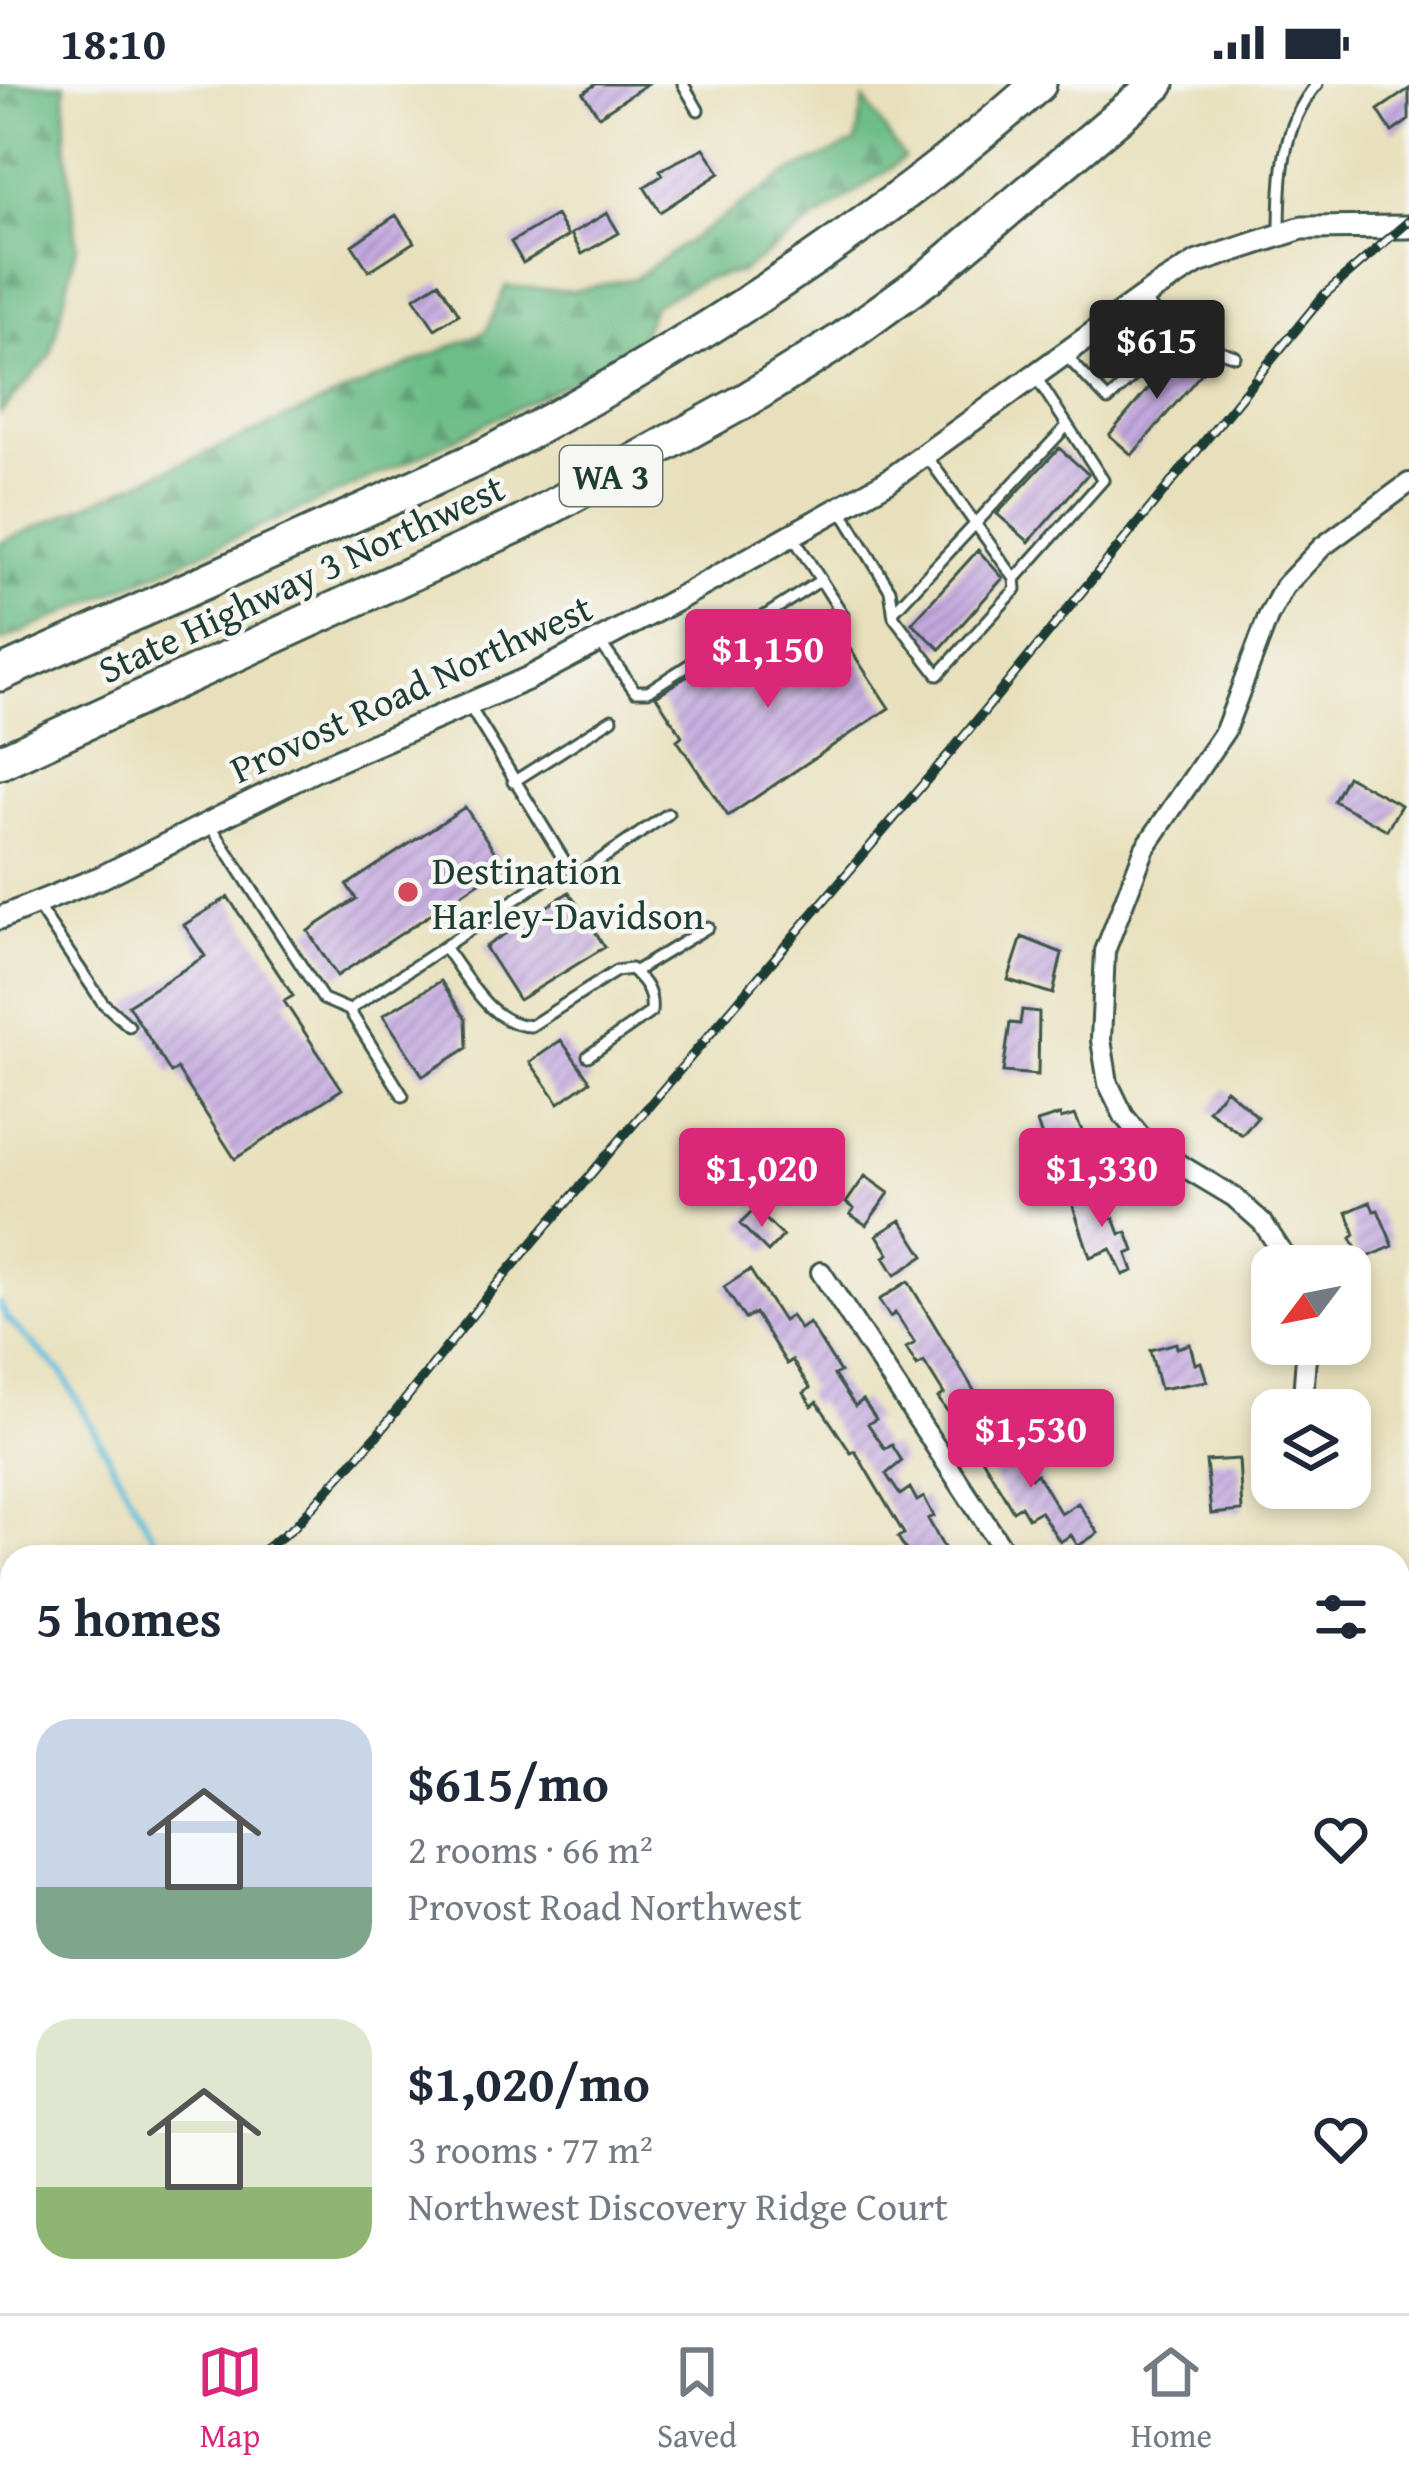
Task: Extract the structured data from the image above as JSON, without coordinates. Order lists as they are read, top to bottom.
{
  "streets": {
    "highway": ["WA 3", "State Highway 3 Northwest"],
    "street": ["Provost Road Northwest"]
  },
  "places": ["Destination Harley-Davidson"],
  "north": "bottom left",
  "page": {
    "status": "18:10",
    "price": [
      "$615",
      "$1,150",
      "$1,020",
      "$1,330",
      "$1,530"
    ],
    "heading": "5 homes",
    "list": [
      {
        "name": "$615/mo",
        "note": "2 rooms · 66 m² · Provost Road Northwest"
      },
      {
        "name": "$1,020/mo",
        "note": "3 rooms · 77 m² · Northwest Discovery Ridge Court"
      }
    ],
    "tabs": ["Map", "Saved", "Home"]
  }
}
